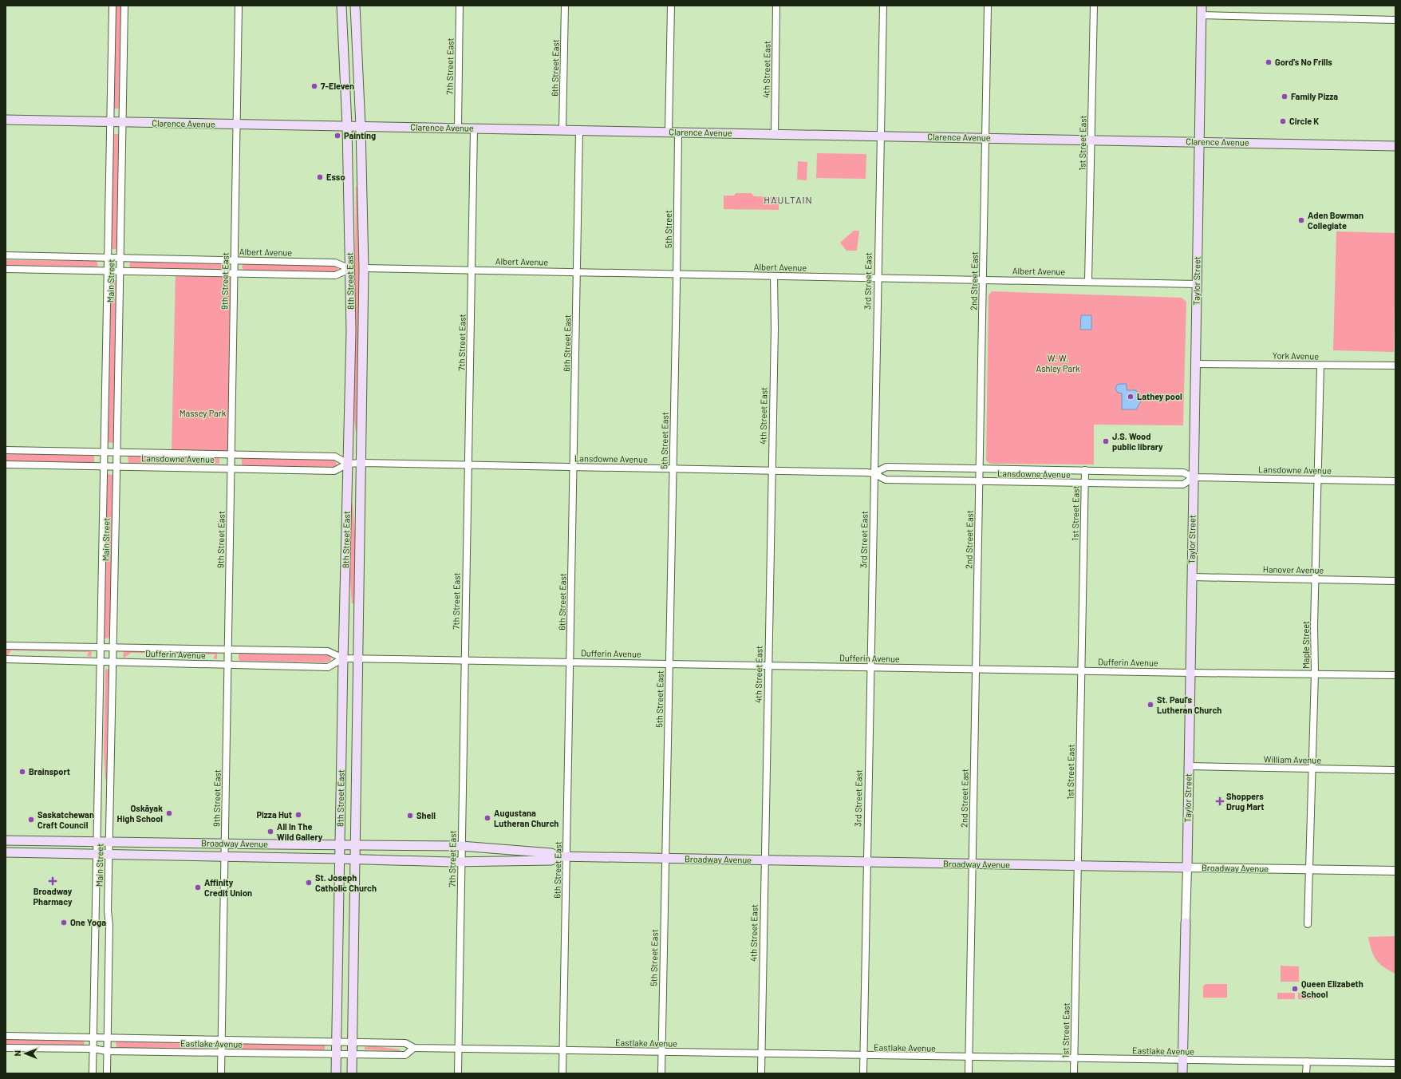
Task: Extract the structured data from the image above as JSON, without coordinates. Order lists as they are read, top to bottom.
{
  "streets": {
    "main road": [
      "Clarence Avenue",
      "8th Street East",
      "Taylor Street",
      "Broadway Avenue"
    ],
    "street": [
      "7th Street East",
      "6th Street East",
      "4th Street East",
      "1st Street East",
      "5th Street",
      "Albert Avenue",
      "Main Street",
      "9th Street East",
      "3rd Street East",
      "2nd Street East",
      "York Avenue",
      "5th Street East",
      "Lansdowne Avenue",
      "Hanover Avenue",
      "Maple Street",
      "Dufferin Avenue",
      "William Avenue",
      "Eastlake Avenue"
    ]
  },
  "crossings": [
    ["7th Street East", "Clarence Avenue"],
    ["7th Street East", "Albert Avenue"],
    ["7th Street East", "Lansdowne Avenue"],
    ["7th Street East", "Dufferin Avenue"],
    ["7th Street East", "Broadway Avenue"],
    ["7th Street East", "Eastlake Avenue"],
    ["6th Street East", "Clarence Avenue"],
    ["6th Street East", "Albert Avenue"],
    ["6th Street East", "Lansdowne Avenue"],
    ["6th Street East", "Dufferin Avenue"],
    ["6th Street East", "Broadway Avenue"],
    ["6th Street East", "Eastlake Avenue"],
    ["4th Street East", "Clarence Avenue"],
    ["4th Street East", "Albert Avenue"],
    ["4th Street East", "Lansdowne Avenue"],
    ["4th Street East", "Dufferin Avenue"],
    ["4th Street East", "Broadway Avenue"],
    ["4th Street East", "Eastlake Avenue"],
    ["Clarence Avenue", "1st Street East"],
    ["Clarence Avenue", "5th Street"],
    ["Clarence Avenue", "Main Street"],
    ["Clarence Avenue", "9th Street East"],
    ["Clarence Avenue", "8th Street East"],
    ["Clarence Avenue", "3rd Street East"],
    ["Clarence Avenue", "2nd Street East"],
    ["Clarence Avenue", "Taylor Street"],
    ["1st Street East", "Albert Avenue"],
    ["1st Street East", "Lansdowne Avenue"],
    ["1st Street East", "Dufferin Avenue"],
    ["1st Street East", "Broadway Avenue"],
    ["1st Street East", "Eastlake Avenue"],
    ["5th Street", "Albert Avenue"],
    ["5th Street", "5th Street East"],
    ["Albert Avenue", "Main Street"],
    ["Albert Avenue", "9th Street East"],
    ["Albert Avenue", "8th Street East"],
    ["Albert Avenue", "3rd Street East"],
    ["Albert Avenue", "2nd Street East"],
    ["Albert Avenue", "Taylor Street"],
    ["Main Street", "Lansdowne Avenue"],
    ["Main Street", "Dufferin Avenue"],
    ["Main Street", "Broadway Avenue"],
    ["Main Street", "Eastlake Avenue"],
    ["9th Street East", "Lansdowne Avenue"],
    ["9th Street East", "Dufferin Avenue"],
    ["9th Street East", "Broadway Avenue"],
    ["9th Street East", "Eastlake Avenue"],
    ["8th Street East", "Lansdowne Avenue"],
    ["8th Street East", "Dufferin Avenue"],
    ["8th Street East", "Broadway Avenue"],
    ["8th Street East", "Eastlake Avenue"],
    ["3rd Street East", "Lansdowne Avenue"],
    ["3rd Street East", "Dufferin Avenue"],
    ["3rd Street East", "Broadway Avenue"],
    ["3rd Street East", "Eastlake Avenue"],
    ["2nd Street East", "Lansdowne Avenue"],
    ["2nd Street East", "Dufferin Avenue"],
    ["2nd Street East", "Broadway Avenue"],
    ["2nd Street East", "Eastlake Avenue"],
    ["Taylor Street", "York Avenue"],
    ["Taylor Street", "Lansdowne Avenue"],
    ["Taylor Street", "Hanover Avenue"],
    ["Taylor Street", "Dufferin Avenue"],
    ["Taylor Street", "William Avenue"],
    ["Taylor Street", "Broadway Avenue"],
    ["Taylor Street", "Eastlake Avenue"],
    ["York Avenue", "Maple Street"],
    ["5th Street East", "Lansdowne Avenue"],
    ["5th Street East", "Dufferin Avenue"],
    ["5th Street East", "Broadway Avenue"],
    ["5th Street East", "Eastlake Avenue"],
    ["Lansdowne Avenue", "Maple Street"],
    ["Hanover Avenue", "Maple Street"],
    ["Maple Street", "Dufferin Avenue"],
    ["Maple Street", "William Avenue"],
    ["Maple Street", "Broadway Avenue"]
  ],
  "districts": ["HAULTAIN"],
  "parks": ["W. W. Ashley Park", "Massey Park"],
  "places": {
    "other": [
      "Gord's No Frills",
      "7-Eleven",
      "Family Pizza",
      "Circle K",
      "Painting",
      "Esso",
      "Aden Bowman Collegiate",
      "Lathey pool",
      "J.S. Wood public library",
      "St. Paul's Lutheran Church",
      "Brainsport",
      "Oskāyak High School",
      "Pizza Hut",
      "Shell",
      "Augustana Lutheran Church",
      "Saskatchewan Craft Council",
      "All In The Wild Gallery",
      "St. Joseph Catholic Church",
      "Affinity Credit Union",
      "One Yoga",
      "Queen Elizabeth School"
    ],
    "health": ["Shoppers Drug Mart", "Broadway Pharmacy"]
  },
  "north": "left"
}
